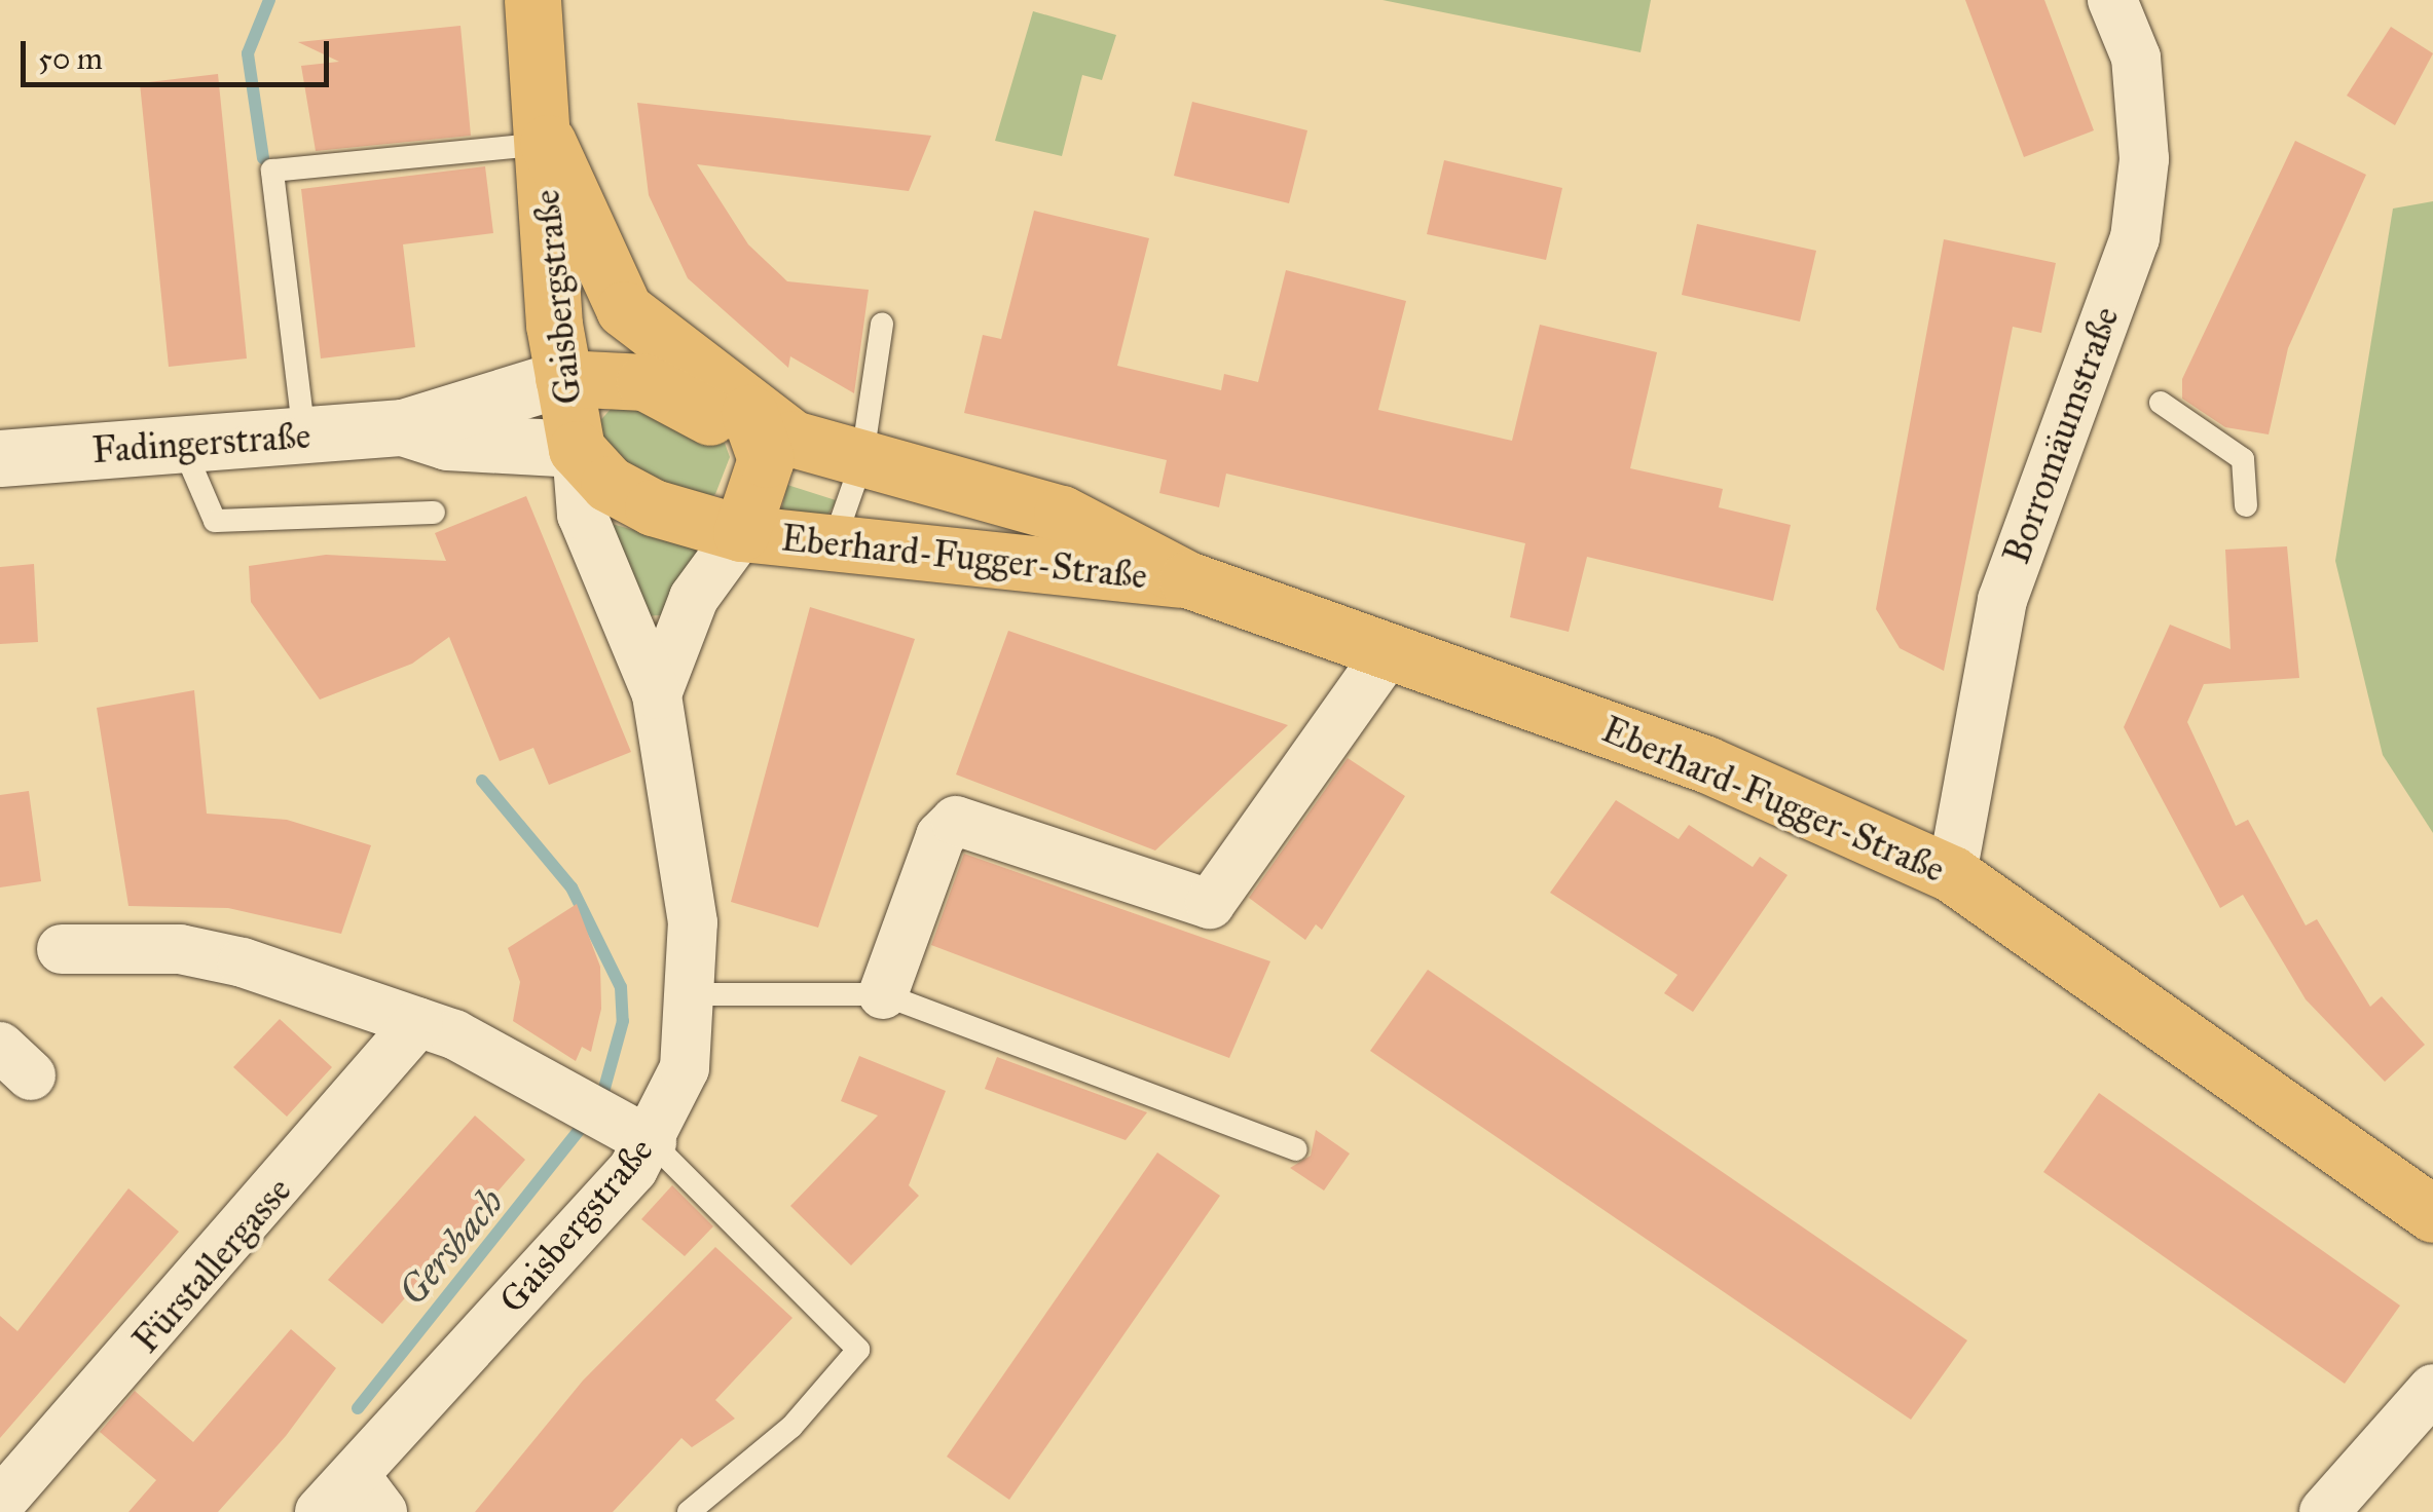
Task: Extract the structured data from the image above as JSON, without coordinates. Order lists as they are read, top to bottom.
{
  "streets": {
    "main road": ["Gaisbergstraße", "Eberhard-Fugger-Straße"],
    "street": ["Borromäumstraße", "Fadingerstraße", "Fürstallergasse"]
  },
  "crossings": [
    ["Gaisbergstraße", "Fadingerstraße"],
    ["Gaisbergstraße", "Eberhard-Fugger-Straße"],
    ["Borromäumstraße", "Eberhard-Fugger-Straße"]
  ],
  "water": ["Gersbach"],
  "scale_bar": "50 m"
}
